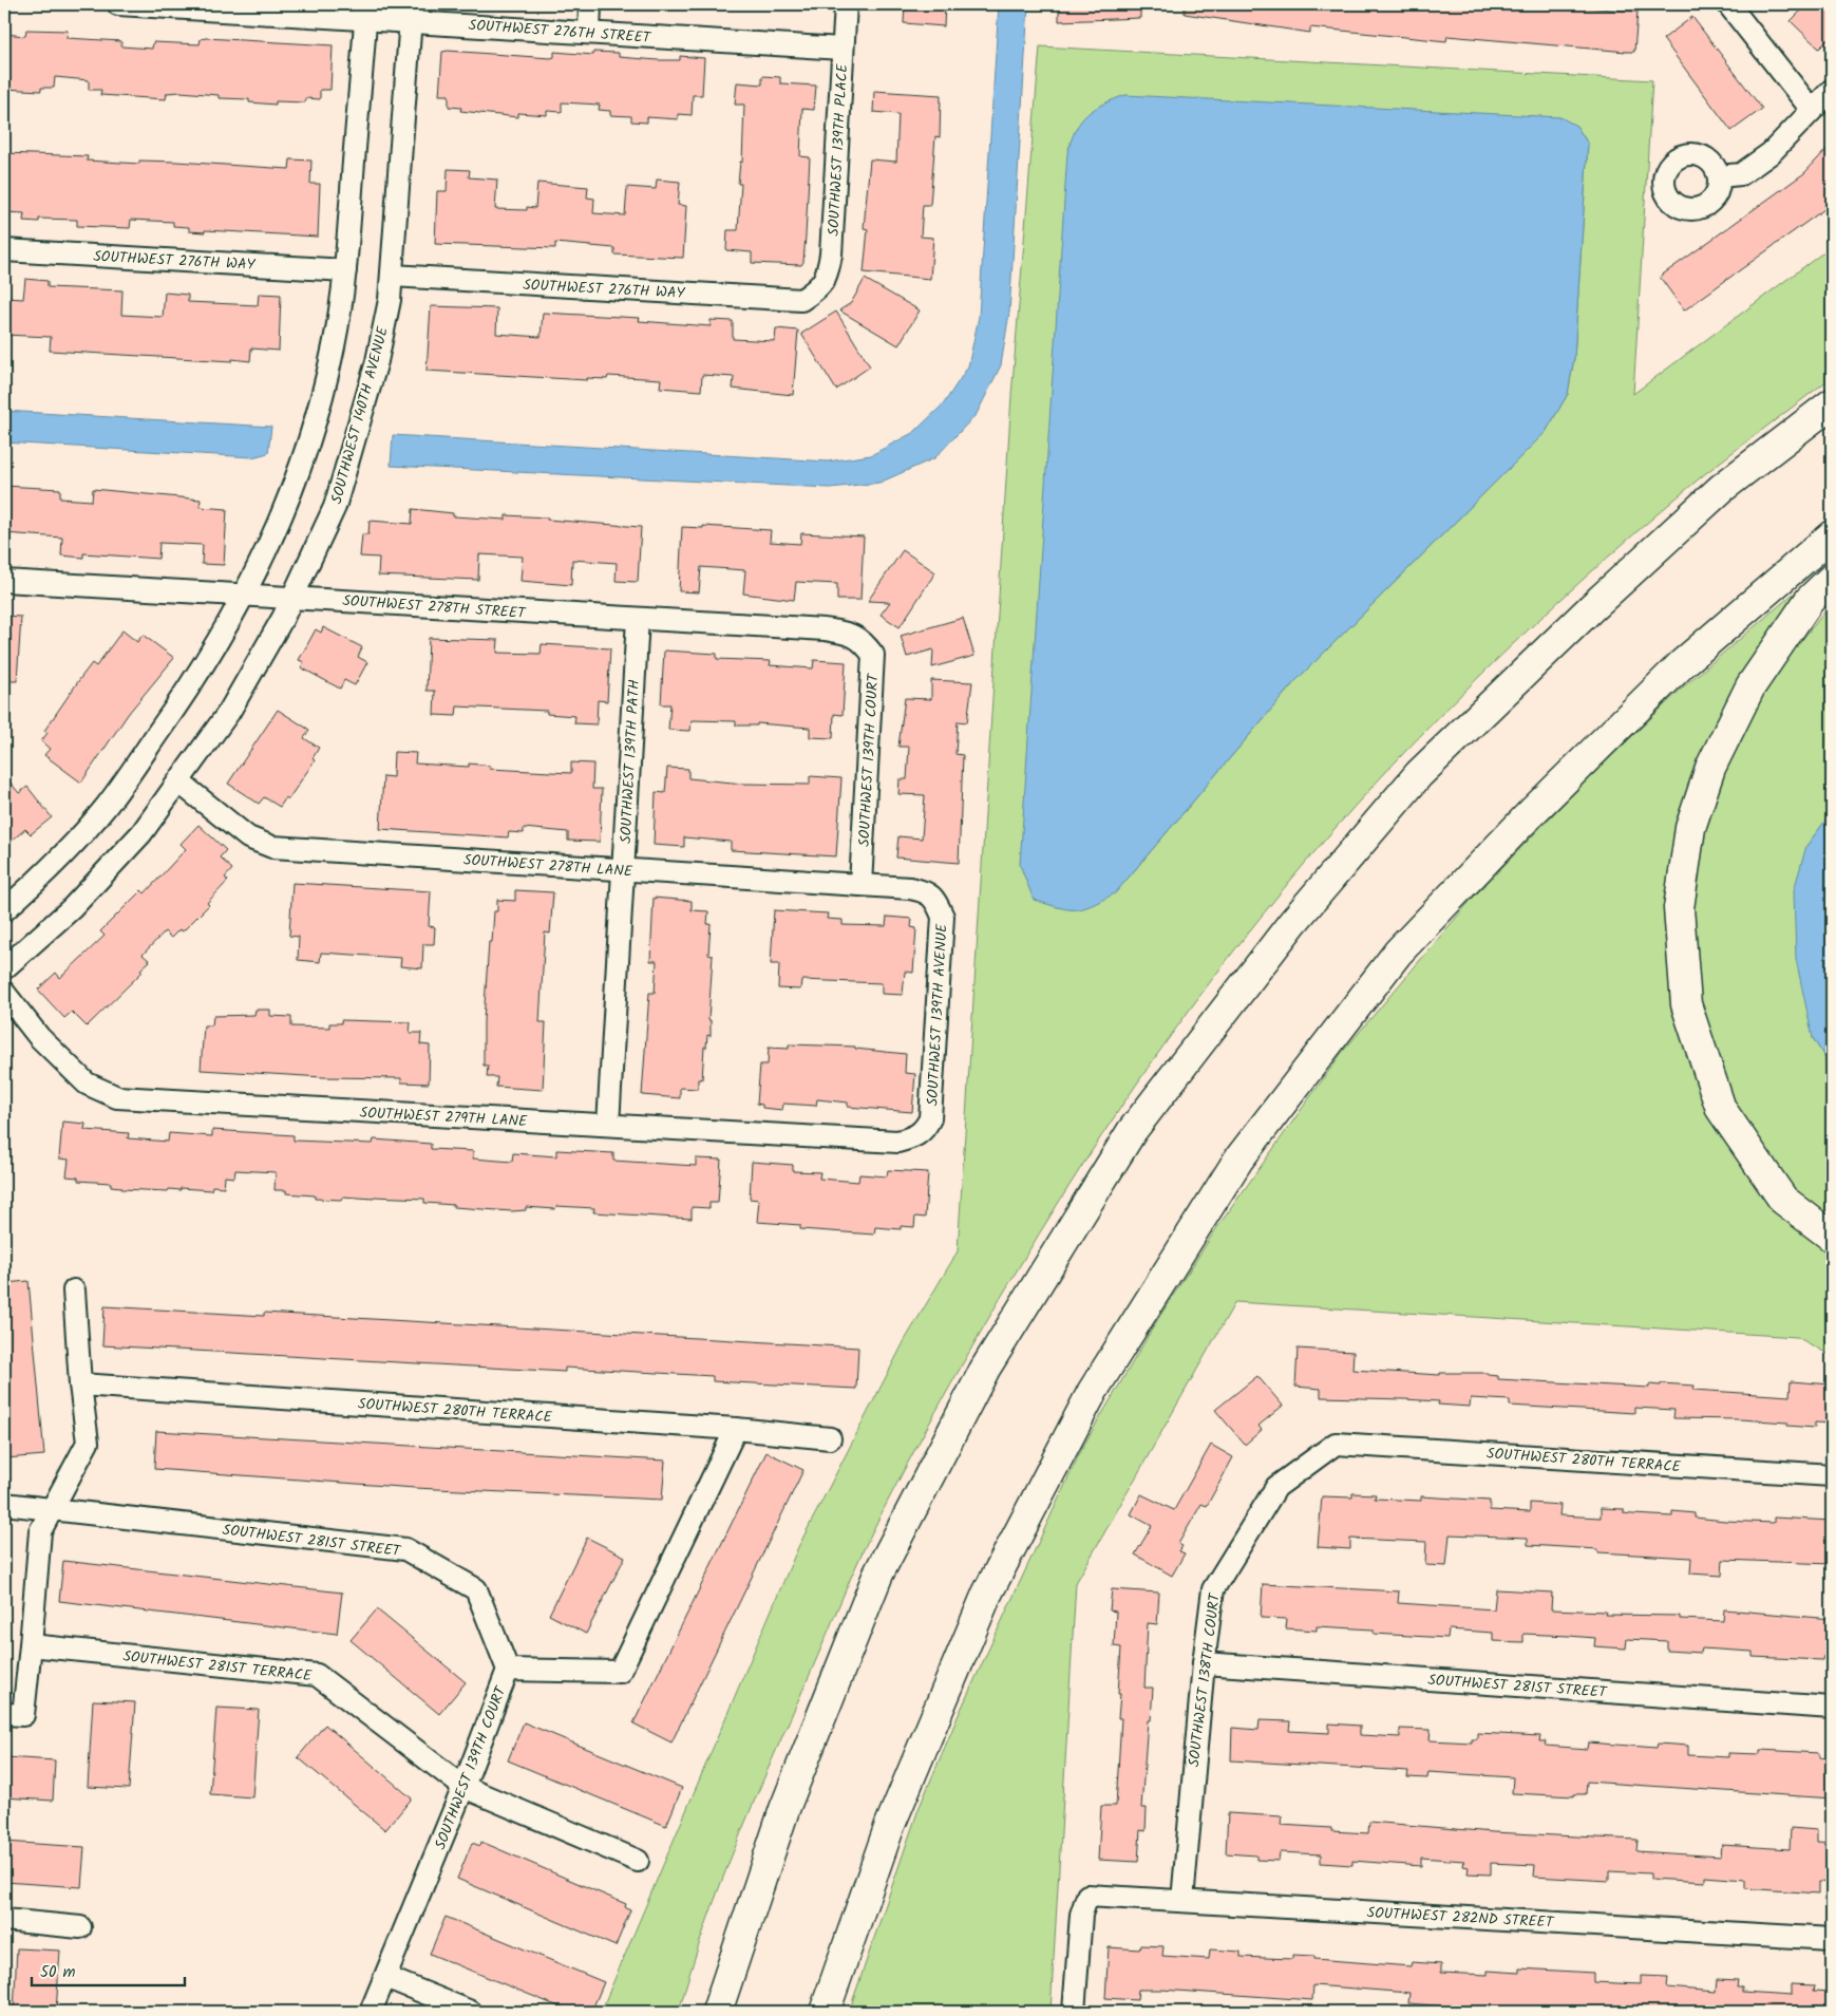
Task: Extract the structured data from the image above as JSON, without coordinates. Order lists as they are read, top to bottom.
{
  "streets": {
    "street": [
      "SOUTHWEST 276TH STREET",
      "SOUTHWEST 139TH PLACE",
      "SOUTHWEST 276TH WAY",
      "SOUTHWEST 140TH AVENUE",
      "SOUTHWEST 278TH STREET",
      "SOUTHWEST 139TH COURT",
      "SOUTHWEST 139TH PATH",
      "SOUTHWEST 278TH LANE",
      "SOUTHWEST 139TH AVENUE",
      "SOUTHWEST 279TH LANE",
      "SOUTHWEST 280TH TERRACE",
      "SOUTHWEST 281ST STREET",
      "SOUTHWEST 281ST TERRACE",
      "SOUTHWEST 138TH COURT",
      "SOUTHWEST 282ND STREET"
    ]
  },
  "crossings": [
    ["SOUTHWEST 276TH STREET", "SOUTHWEST 139TH PLACE"],
    ["SOUTHWEST 276TH STREET", "SOUTHWEST 140TH AVENUE"],
    ["SOUTHWEST 139TH PLACE", "SOUTHWEST 276TH WAY"],
    ["SOUTHWEST 276TH WAY", "SOUTHWEST 140TH AVENUE"],
    ["SOUTHWEST 140TH AVENUE", "SOUTHWEST 278TH STREET"],
    ["SOUTHWEST 140TH AVENUE", "SOUTHWEST 278TH LANE"],
    ["SOUTHWEST 278TH STREET", "SOUTHWEST 139TH COURT"],
    ["SOUTHWEST 278TH STREET", "SOUTHWEST 139TH PATH"],
    ["SOUTHWEST 139TH COURT", "SOUTHWEST 278TH LANE"],
    ["SOUTHWEST 139TH COURT", "SOUTHWEST 280TH TERRACE"],
    ["SOUTHWEST 139TH COURT", "SOUTHWEST 281ST STREET"],
    ["SOUTHWEST 139TH COURT", "SOUTHWEST 281ST TERRACE"],
    ["SOUTHWEST 139TH PATH", "SOUTHWEST 278TH LANE"],
    ["SOUTHWEST 139TH PATH", "SOUTHWEST 279TH LANE"],
    ["SOUTHWEST 278TH LANE", "SOUTHWEST 139TH AVENUE"],
    ["SOUTHWEST 139TH AVENUE", "SOUTHWEST 279TH LANE"],
    ["SOUTHWEST 280TH TERRACE", "SOUTHWEST 138TH COURT"],
    ["SOUTHWEST 281ST STREET", "SOUTHWEST 138TH COURT"],
    ["SOUTHWEST 138TH COURT", "SOUTHWEST 282ND STREET"]
  ],
  "scale_bar": "50 m"
}
